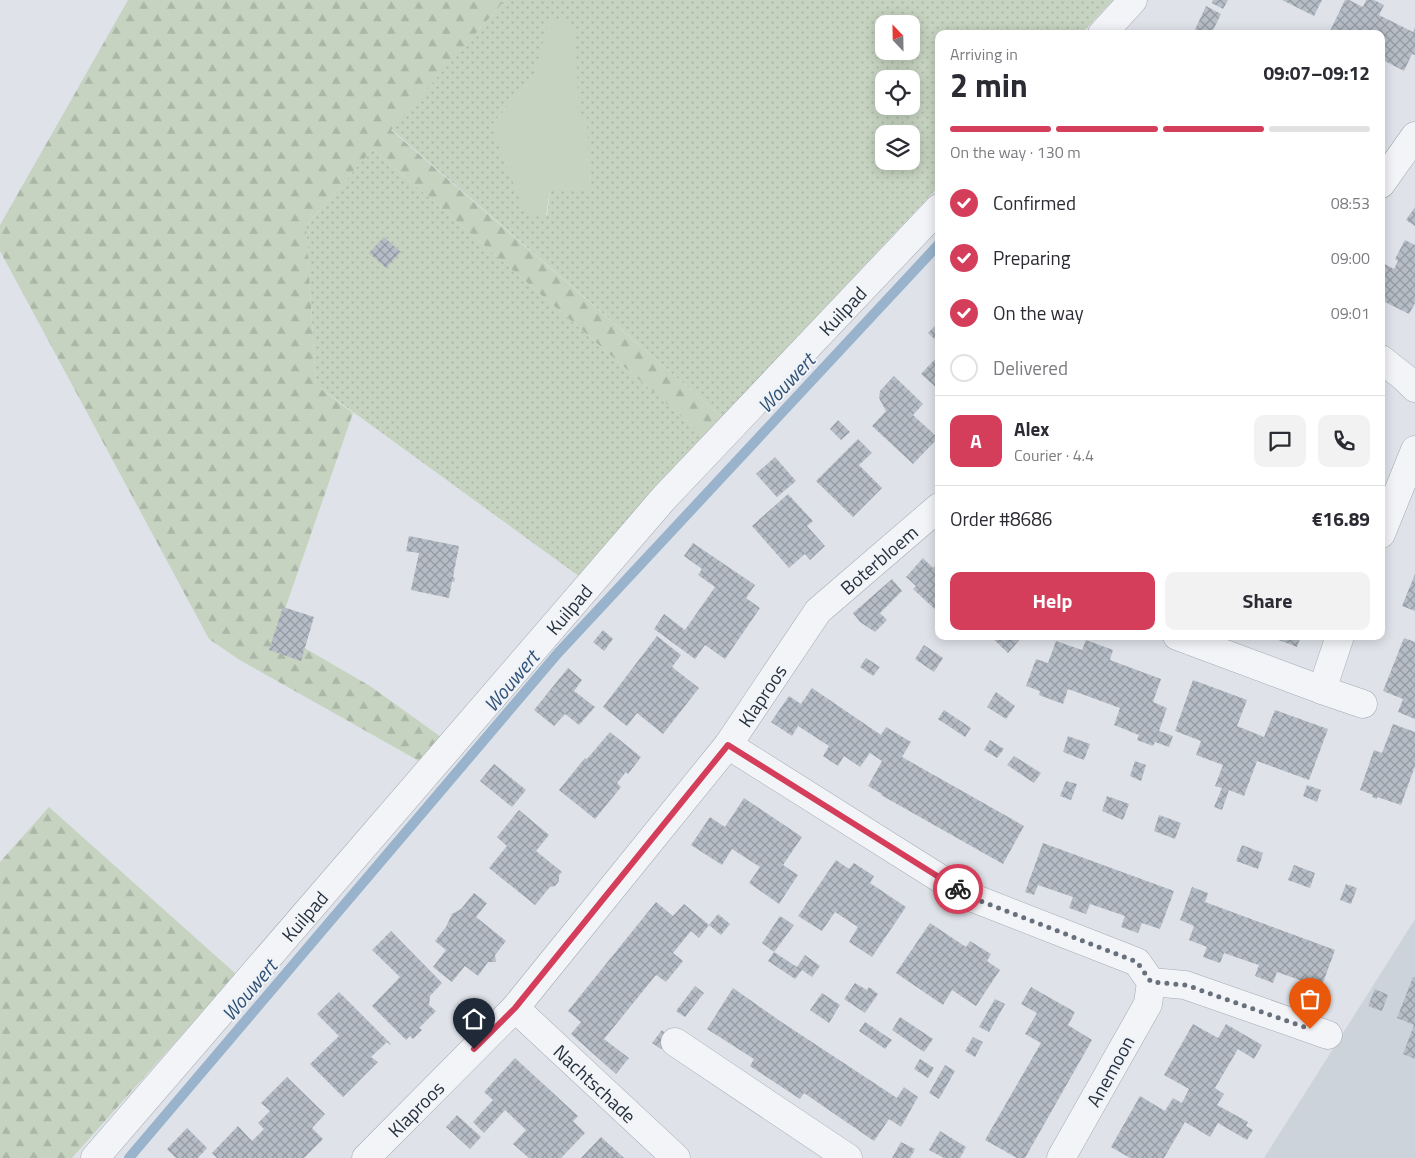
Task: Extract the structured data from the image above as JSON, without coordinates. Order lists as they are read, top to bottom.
{
  "streets": {
    "street": [
      "Kuilpad",
      "Boterbloem",
      "Klaproos",
      "Anemoon",
      "Nachtschade"
    ]
  },
  "crossings": [
    ["Boterbloem", "Klaproos"],
    ["Klaproos", "Nachtschade"]
  ],
  "water": ["Wouwert"],
  "north": "top",
  "page": {
    "heading": ["2 min", "Arriving in", "09:07–09:12"],
    "panel": [
      "Alex",
      "Courier · 4.4",
      "Order #8686",
      "€16.89"
    ],
    "bar": "On the way · 130 m",
    "list": [
      ["Confirmed", "08:53"],
      ["Preparing", "09:00"],
      ["On the way", "09:01"],
      "Delivered"
    ],
    "round": "A",
    "buttons": ["Help", "Share"]
  }
}
